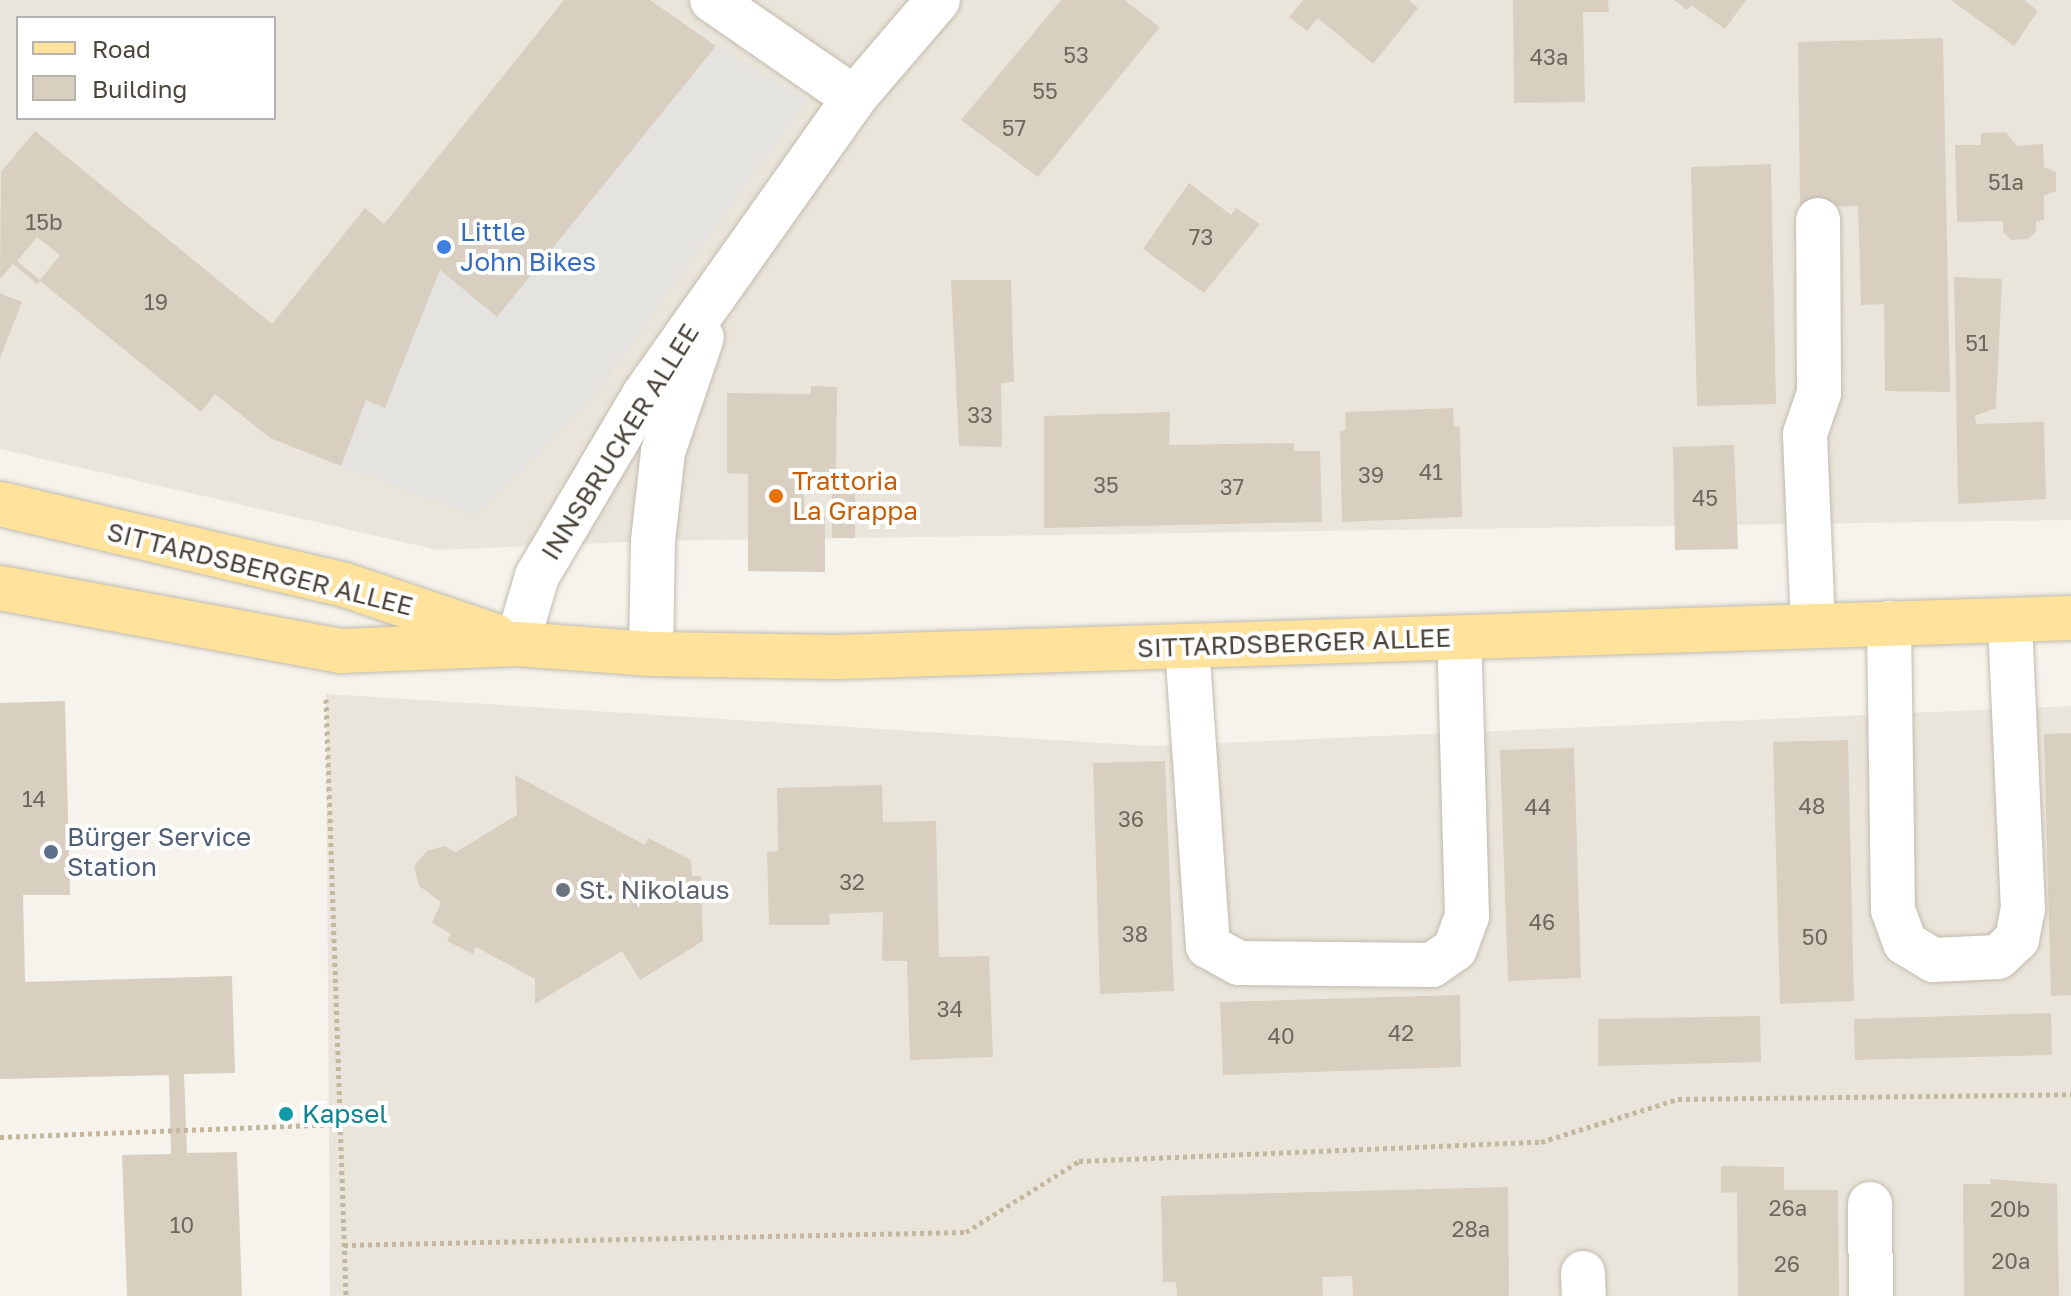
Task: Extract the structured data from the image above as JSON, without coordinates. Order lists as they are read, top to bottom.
{
  "streets": {
    "main road": ["SITTARDSBERGER ALLEE"],
    "street": ["INNSBRUCKER ALLEE"]
  },
  "crossings": [
    ["INNSBRUCKER ALLEE", "SITTARDSBERGER ALLEE"]
  ],
  "places": [
    "Little John Bikes",
    "Trattoria La Grappa",
    "Bürger Service Station",
    "St. Nikolaus",
    "Kapsel"
  ],
  "house_numbers": [
    "53",
    "43a",
    "55",
    "57",
    "51a",
    "15b",
    "73",
    "19",
    "51",
    "33",
    "41",
    "39",
    "35",
    "37",
    "45",
    "14",
    "48",
    "44",
    "36",
    "32",
    "46",
    "38",
    "50",
    "34",
    "42",
    "40",
    "26a",
    "20b",
    "10",
    "28a",
    "20a",
    "26"
  ],
  "legend": ["Road", "Building"]
}
